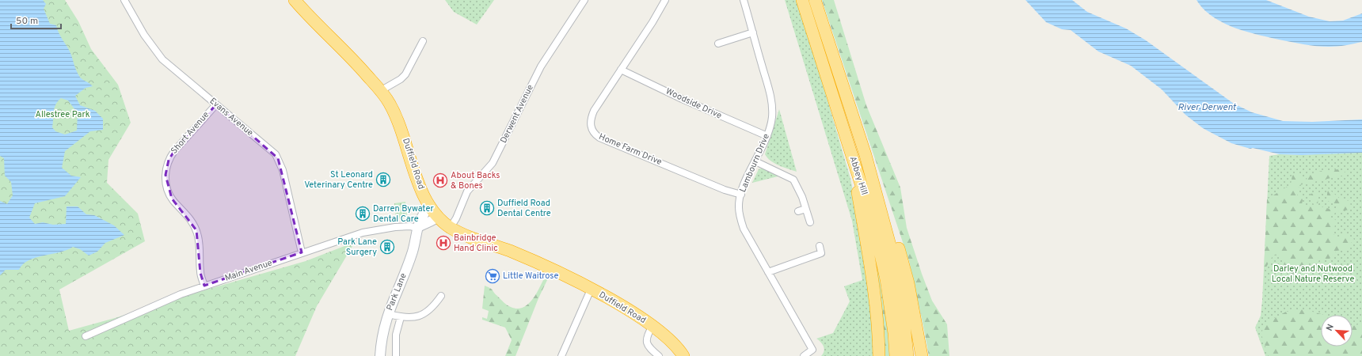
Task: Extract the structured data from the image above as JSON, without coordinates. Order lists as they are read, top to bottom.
{
  "streets": {
    "highway": ["Duffield Road", "Abbey Hill"],
    "street": [
      "Woodside Drive",
      "Derwent Avenue",
      "Evans Avenue",
      "Short Avenue",
      "Home Farm Drive",
      "Lambourn Drive",
      "Main Avenue",
      "Park Lane"
    ]
  },
  "crossings": [
    ["Woodside Drive", "Home Farm Drive"],
    ["Woodside Drive", "Lambourn Drive"],
    ["Derwent Avenue", "Duffield Road"],
    ["Evans Avenue", "Short Avenue"],
    ["Evans Avenue", "Main Avenue"],
    ["Short Avenue", "Main Avenue"],
    ["Home Farm Drive", "Lambourn Drive"],
    ["Duffield Road", "Park Lane"],
    ["Main Avenue", "Park Lane"]
  ],
  "water": ["River Derwent"],
  "parks": ["Allestree Park", "Darley and Nutwood Local Nature Reserve"],
  "places": {
    "building": [
      "St Leonard Veterinary Centre",
      "Duffield Road Dental Centre",
      "Darren Bywater Dental Care",
      "Park Lane Surgery"
    ],
    "hospital": ["About Backs & Bones", "Bainbridge Hand Clinic"],
    "supermarket": ["Little Waitrose"]
  },
  "scale_bar": "50 m",
  "north": "top left"
}
